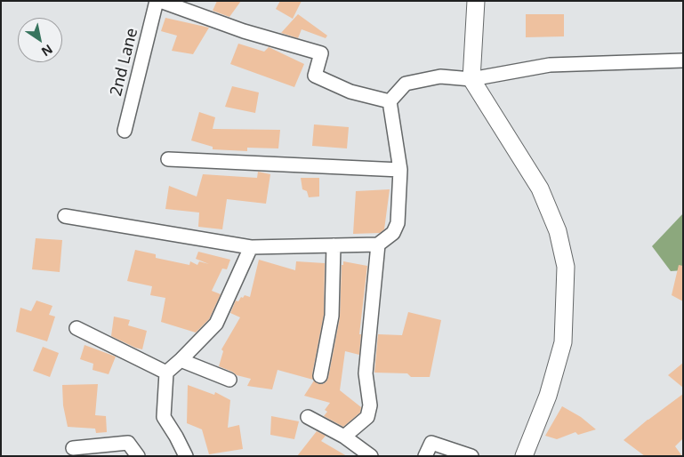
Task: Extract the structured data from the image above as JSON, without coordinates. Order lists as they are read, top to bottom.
{
  "streets": {
    "street": ["2nd Lane"]
  },
  "north": "bottom right"
}
